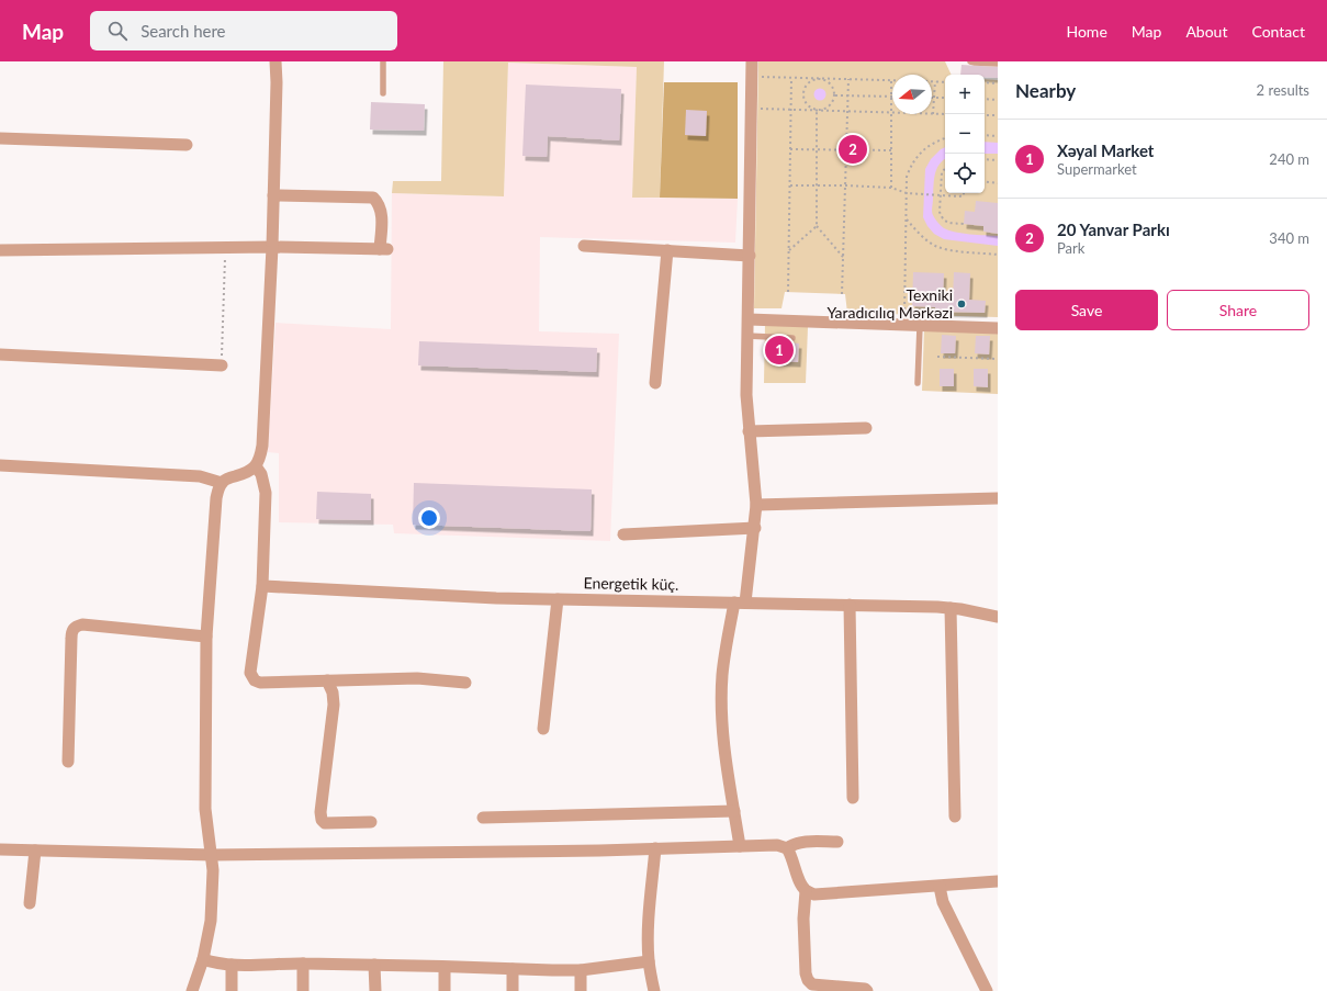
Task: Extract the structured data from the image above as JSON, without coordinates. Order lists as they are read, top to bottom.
{
  "streets": {
    "street": ["Energetik küç."]
  },
  "places": ["Texniki Yaradıcılıq Mərkəzi"],
  "north": "left",
  "page": {
    "header": "Map",
    "search": "Search here",
    "nav": [
      "Home",
      "Map",
      "About",
      "Contact"
    ],
    "heading": ["Nearby", "2 results"],
    "map_buttons": ["+", "−"],
    "list": [
      {
        "mark": "1",
        "name": "Xəyal Market",
        "note": "Supermarket",
        "value": "240 m"
      },
      {
        "mark": "2",
        "name": "20 Yanvar Parkı",
        "note": "Park",
        "value": "340 m"
      }
    ],
    "pins": ["2", "1"],
    "buttons": ["Save", "Share"]
  }
}
